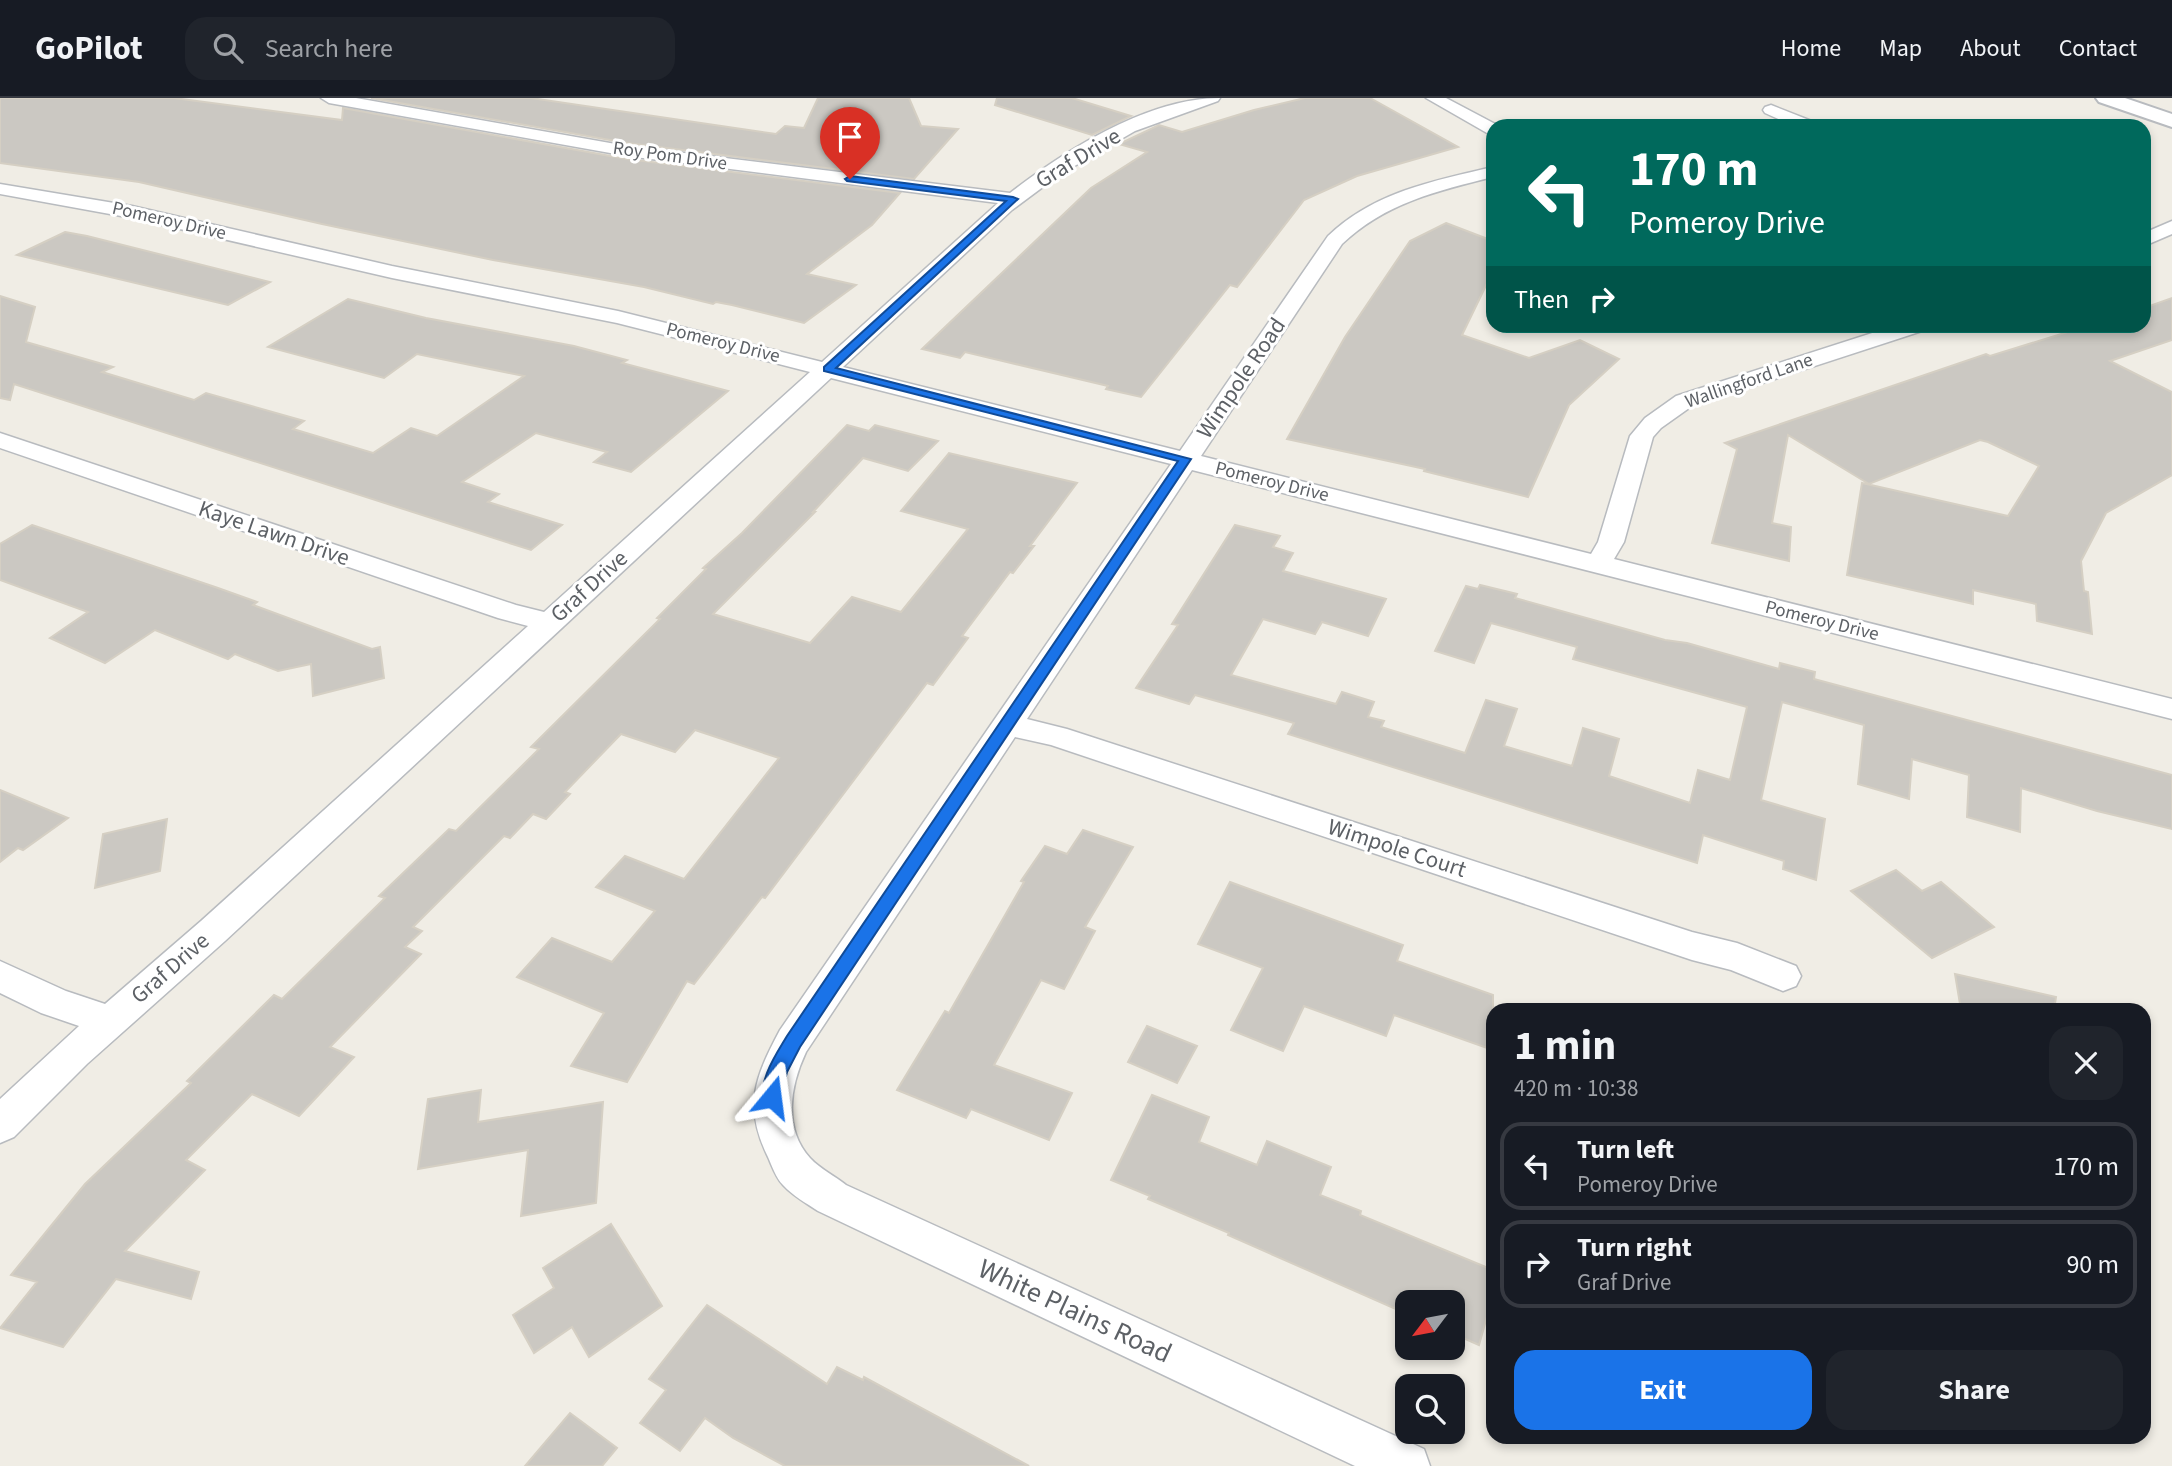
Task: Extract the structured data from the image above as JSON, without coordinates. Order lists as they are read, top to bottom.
{
  "streets": {
    "street": [
      "Roy Pom Drive",
      "Graf Drive",
      "Pomeroy Drive",
      "Wimpole Road",
      "Wallingford Lane",
      "Kaye Lawn Drive",
      "Wimpole Court",
      "White Plains Road"
    ]
  },
  "crossings": [
    ["Roy Pom Drive", "Graf Drive"],
    ["Graf Drive", "Pomeroy Drive"],
    ["Graf Drive", "Kaye Lawn Drive"],
    ["Pomeroy Drive", "Wimpole Road"],
    ["Pomeroy Drive", "Wallingford Lane"],
    ["Wimpole Road", "Wimpole Court"],
    ["Wimpole Road", "White Plains Road"]
  ],
  "north": "bottom left",
  "page": {
    "header": "GoPilot",
    "search": "Search here",
    "nav": [
      "Home",
      "Map",
      "About",
      "Contact"
    ],
    "turn": ["170 m", "Pomeroy Drive"],
    "then": "Then",
    "heading": ["1 min", "420 m · 10:38"],
    "list": [
      {
        "name": "Turn left",
        "note": "Pomeroy Drive",
        "value": "170 m"
      },
      {
        "name": "Turn right",
        "note": "Graf Drive",
        "value": "90 m"
      }
    ],
    "buttons": ["Exit", "Share"]
  }
}
